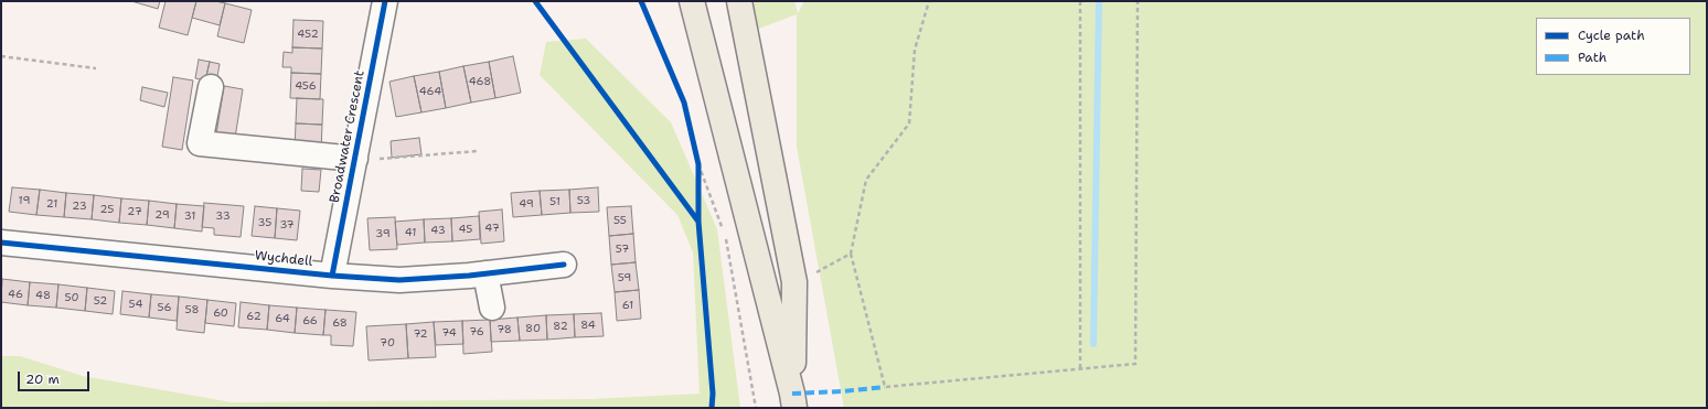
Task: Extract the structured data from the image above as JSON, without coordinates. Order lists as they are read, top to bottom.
{
  "streets": {
    "street": ["Broadwater Crescent", "Wychdell"]
  },
  "crossings": [
    ["Broadwater Crescent", "Wychdell"]
  ],
  "house_numbers": [
    "452",
    "468",
    "456",
    "464",
    "19",
    "53",
    "51",
    "21",
    "49",
    "23",
    "25",
    "27",
    "29",
    "31",
    "33",
    "55",
    "35",
    "37",
    "47",
    "45",
    "43",
    "41",
    "39",
    "57",
    "59",
    "46",
    "48",
    "50",
    "52",
    "54",
    "61",
    "56",
    "58",
    "60",
    "62",
    "64",
    "66",
    "68",
    "84",
    "82",
    "80",
    "78",
    "76",
    "74",
    "72",
    "70"
  ],
  "legend": ["Cycle path", "Path"],
  "scale_bar": "20 m"
}
